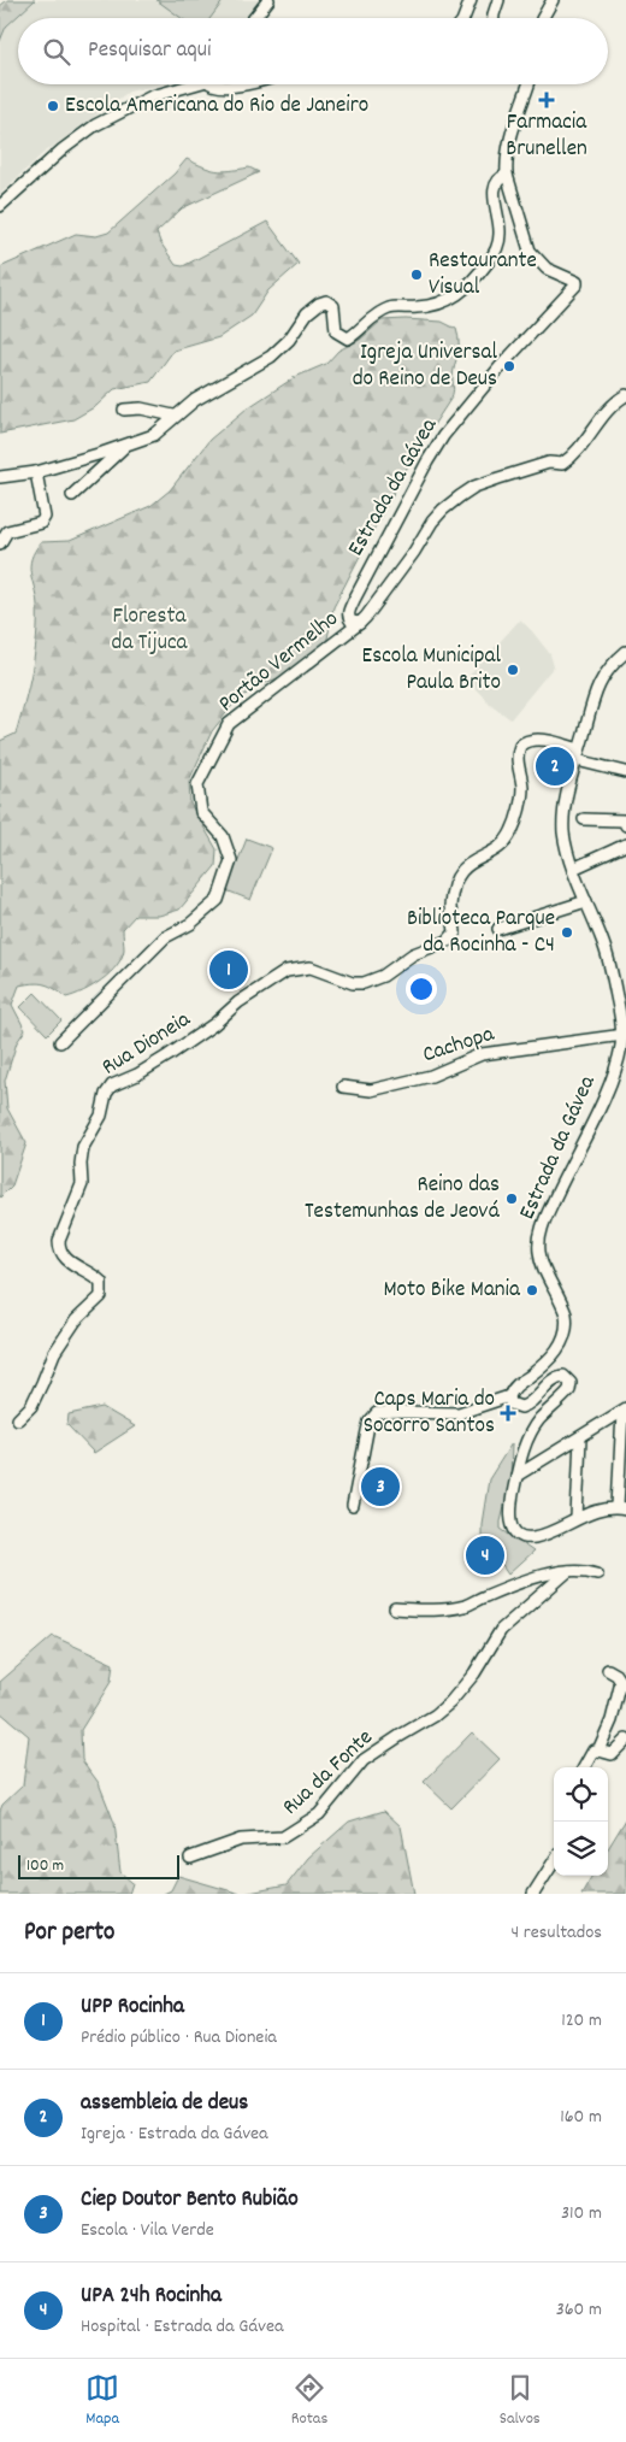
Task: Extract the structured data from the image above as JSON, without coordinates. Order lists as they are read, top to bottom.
{
  "streets": {
    "street": [
      "Estrada da Gávea",
      "Portão Vermelho",
      "Rua Dioneia",
      "Cachopa",
      "Rua da Fonte"
    ]
  },
  "crossings": [
    ["Estrada da Gávea", "Portão Vermelho"],
    ["Estrada da Gávea", "Rua Dioneia"],
    ["Estrada da Gávea", "Cachopa"]
  ],
  "parks": ["Floresta da Tijuca"],
  "places": {
    "health": ["Farmacia Brunellen", "Caps Maria do Socorro Santos"],
    "other": [
      "Escola Americana do Rio de Janeiro",
      "Restaurante Visual",
      "Igreja Universal do Reino de Deus",
      "Escola Municipal Paula Brito",
      "Biblioteca Parque da Rocinha - C4",
      "Reino das Testemunhas de Jeová",
      "Moto Bike Mania"
    ]
  },
  "scale_bar": "100 m",
  "page": {
    "search": "Pesquisar aqui",
    "pins": [
      "2",
      "1",
      "3",
      "4"
    ],
    "scale": "100 m",
    "heading": ["Por perto", "4 resultados"],
    "list": [
      {
        "mark": "1",
        "name": "UPP Rocinha",
        "note": "Prédio público · Rua Dioneia",
        "value": "120 m"
      },
      {
        "mark": "2",
        "name": "assembleia de deus",
        "note": "Igreja · Estrada da Gávea",
        "value": "160 m"
      },
      {
        "mark": "3",
        "name": "Ciep Doutor Bento Rubião",
        "note": "Escola · Vila Verde",
        "value": "310 m"
      },
      {
        "mark": "4",
        "name": "UPA 24h Rocinha",
        "note": "Hospital · Estrada da Gávea",
        "value": "360 m"
      }
    ],
    "nav": ["Mapa", "Rotas", "Salvos"]
  }
}
